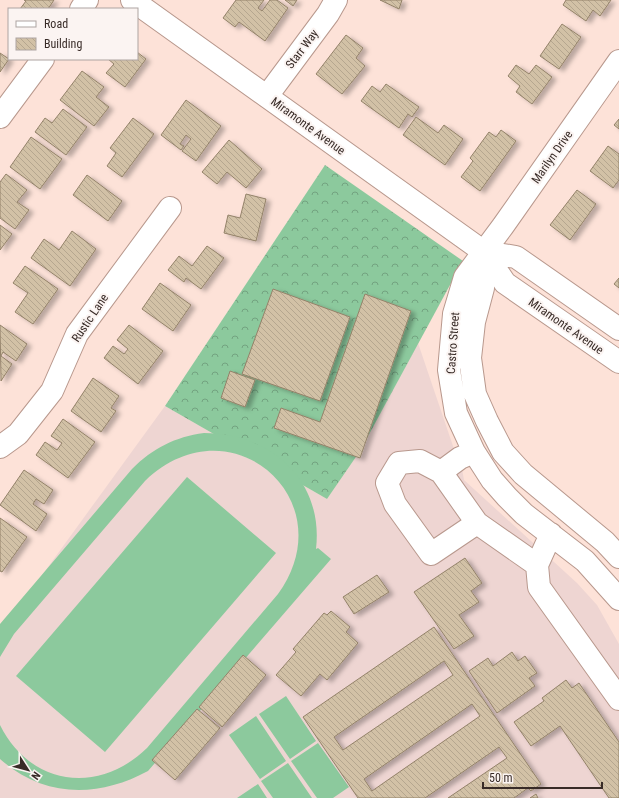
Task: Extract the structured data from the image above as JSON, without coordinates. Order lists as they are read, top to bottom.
{
  "streets": {
    "street": [
      "Starr Way",
      "Miramonte Avenue",
      "Marilyn Drive",
      "Rustic Lane",
      "Castro Street"
    ]
  },
  "crossings": [
    ["Starr Way", "Miramonte Avenue"],
    ["Miramonte Avenue", "Marilyn Drive"],
    ["Miramonte Avenue", "Castro Street"],
    ["Marilyn Drive", "Castro Street"]
  ],
  "legend": ["Road", "Building"],
  "scale_bar": "50 m",
  "north": "bottom right"
}
